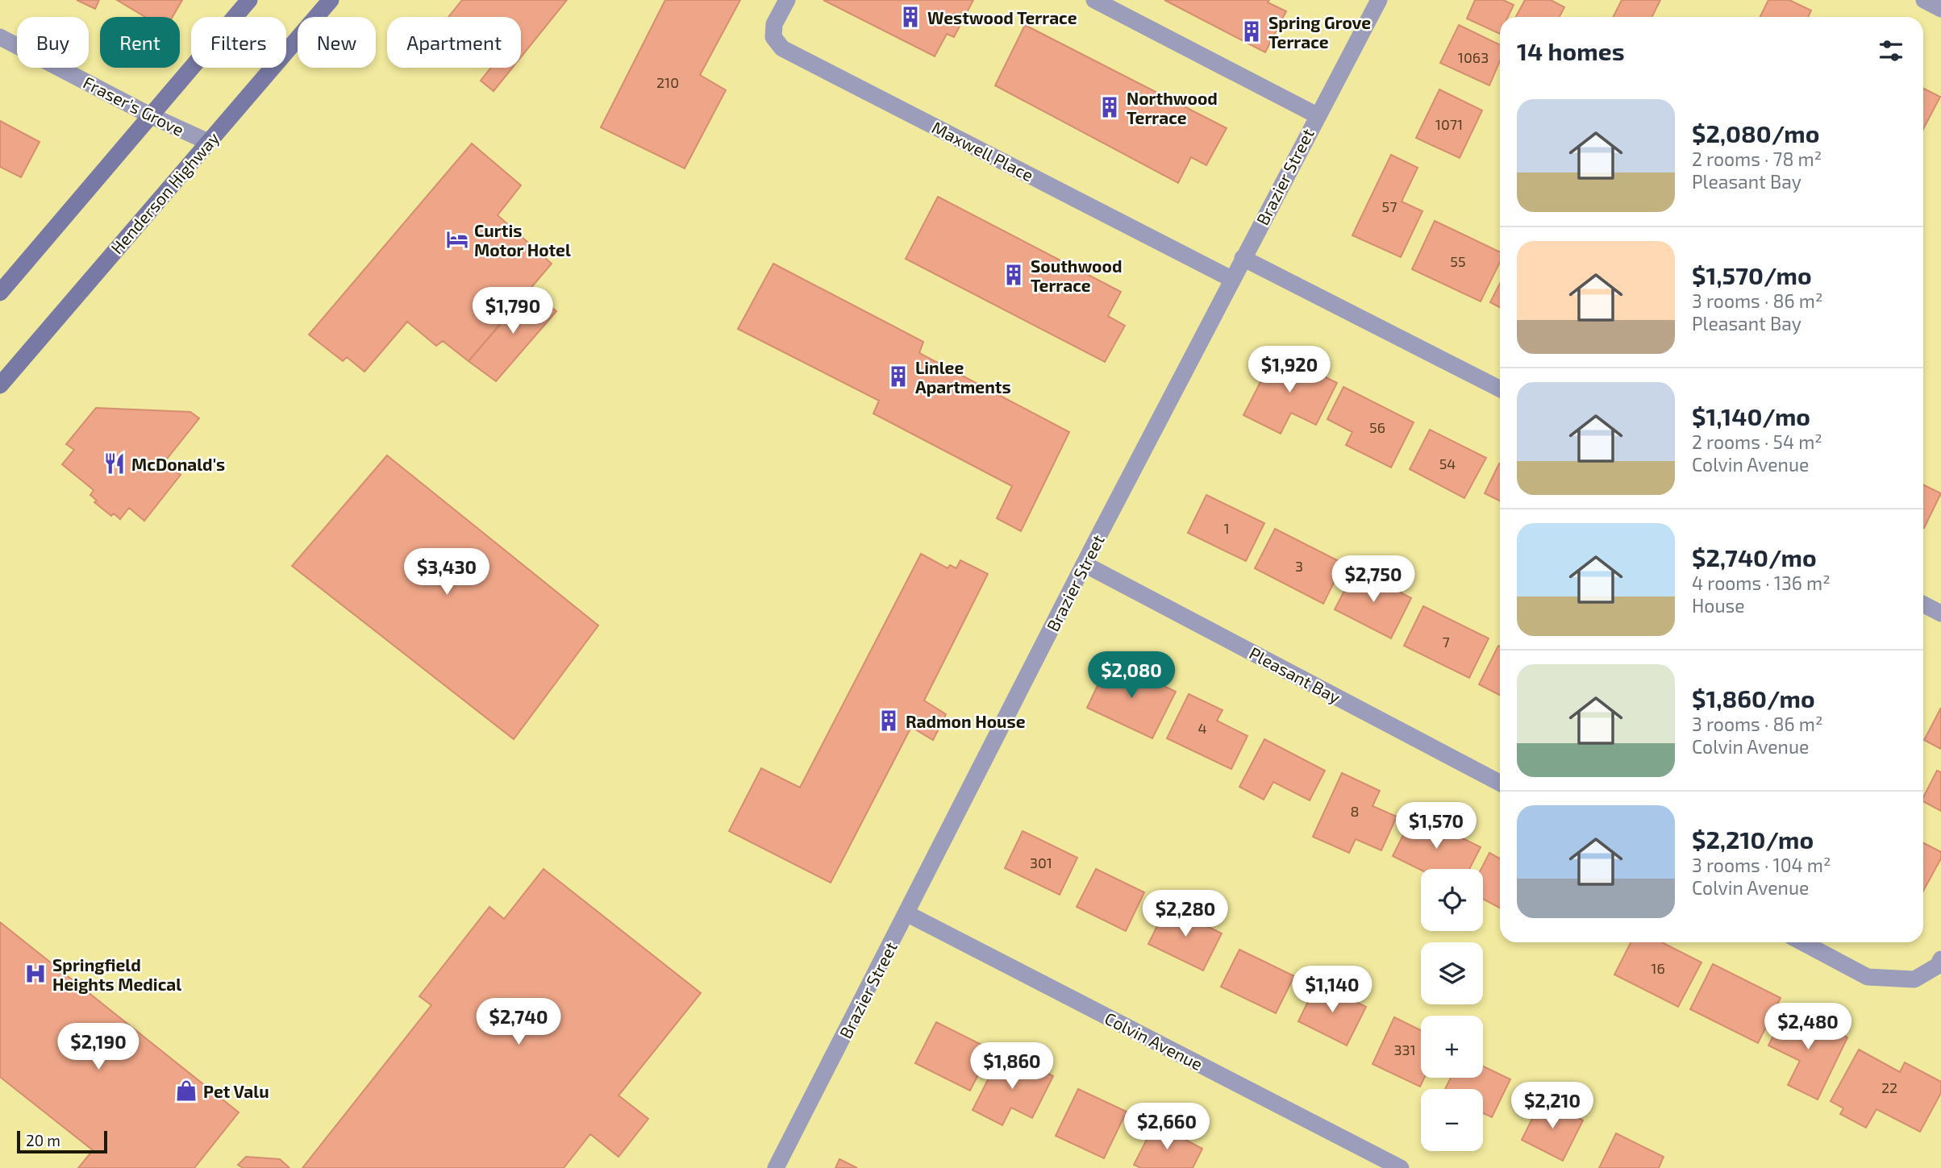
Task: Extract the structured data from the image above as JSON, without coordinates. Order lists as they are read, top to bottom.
{
  "streets": {
    "main road": ["Henderson Highway"],
    "street": [
      "Fraser's Grove",
      "Maxwell Place",
      "Brazier Street",
      "Pleasant Bay",
      "Colvin Avenue"
    ]
  },
  "crossings": [
    ["Fraser's Grove", "Henderson Highway"],
    ["Maxwell Place", "Brazier Street"],
    ["Brazier Street", "Pleasant Bay"],
    ["Brazier Street", "Colvin Avenue"]
  ],
  "places": {
    "building": [
      "Westwood Terrace",
      "Spring Grove Terrace",
      "Northwood Terrace",
      "Southwood Terrace",
      "Linlee Apartments",
      "Radmon House"
    ],
    "hotel": ["Curtis Motor Hotel"],
    "restaurant": ["McDonald's"],
    "hospital": ["Springfield Heights Medical"],
    "shop": ["Pet Valu"]
  },
  "house_numbers": [
    "1063",
    "210",
    "1071",
    "57",
    "55",
    "56",
    "54",
    "1",
    "3",
    "7",
    "4",
    "8",
    "301",
    "16",
    "331",
    "22"
  ],
  "scale_bar": "20 m",
  "page": {
    "chip": [
      "Buy",
      "Rent",
      "Filters",
      "New",
      "Apartment"
    ],
    "heading": "14 homes",
    "list": [
      {
        "name": "$2,080/mo",
        "note": "2 rooms · 78 m² · Pleasant Bay"
      },
      {
        "name": "$1,570/mo",
        "note": "3 rooms · 86 m² · Pleasant Bay"
      },
      {
        "name": "$1,140/mo",
        "note": "2 rooms · 54 m² · Colvin Avenue"
      },
      {
        "name": "$2,740/mo",
        "note": "4 rooms · 136 m² · House"
      },
      {
        "name": "$1,860/mo",
        "note": "3 rooms · 86 m² · Colvin Avenue"
      },
      {
        "name": "$2,210/mo",
        "note": "3 rooms · 104 m² · Colvin Avenue"
      }
    ],
    "price": [
      "$1,790",
      "$1,920",
      "$3,430",
      "$2,750",
      "$2,080",
      "$1,570",
      "$2,280",
      "$1,140",
      "$2,740",
      "$2,480",
      "$2,190",
      "$1,860",
      "$2,210",
      "$2,660"
    ],
    "map_buttons": ["+", "−"],
    "scale": "20 m"
  }
}
